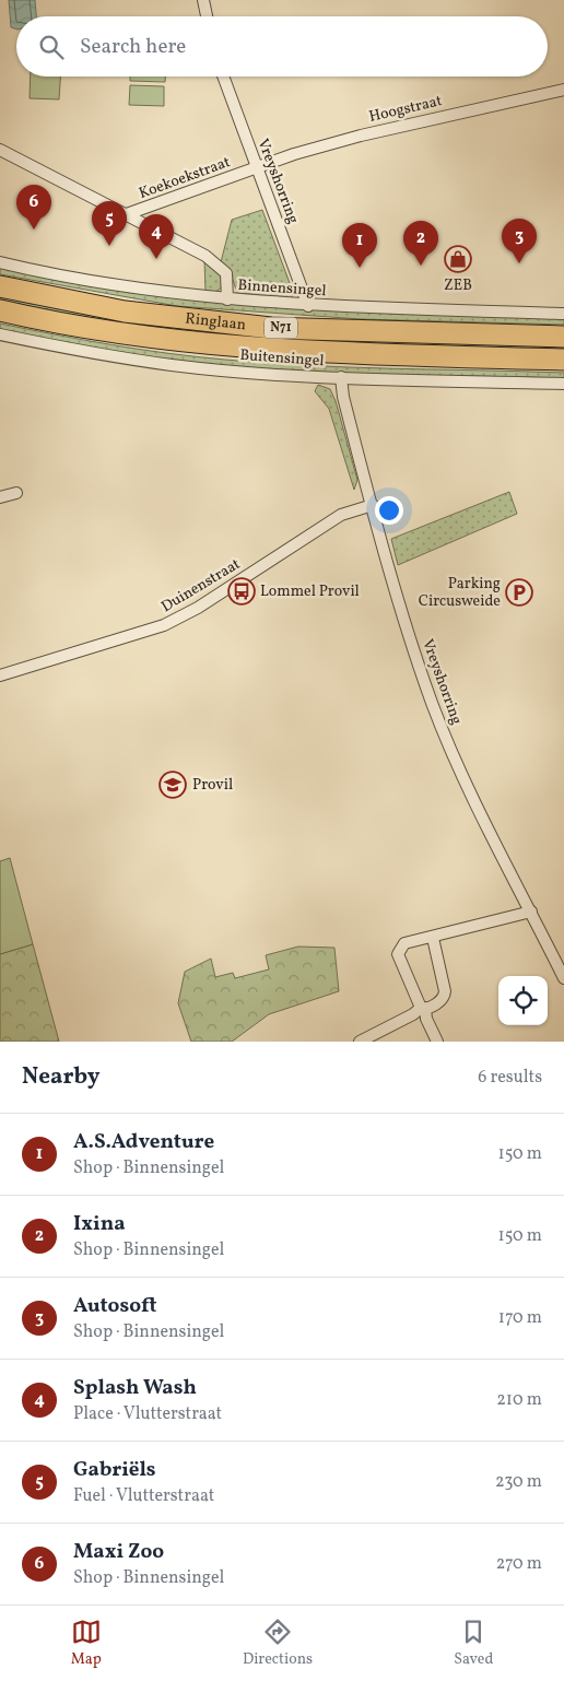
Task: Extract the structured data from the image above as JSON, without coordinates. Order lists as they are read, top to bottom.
{
  "streets": {
    "highway": ["Ringlaan", "N71"],
    "street": [
      "Hoogstraat",
      "Koekoekstraat",
      "Vreyshorring",
      "Binnensingel",
      "Buitensingel",
      "Duinenstraat"
    ]
  },
  "crossings": [
    ["Hoogstraat", "Koekoekstraat"],
    ["Hoogstraat", "Vreyshorring"],
    ["Koekoekstraat", "Vreyshorring"],
    ["Vreyshorring", "Binnensingel"],
    ["Vreyshorring", "Buitensingel"],
    ["Vreyshorring", "Duinenstraat"]
  ],
  "places": {
    "shop": ["ZEB"],
    "bus stop": ["Lommel Provil"],
    "parking": ["Parking Circusweide"],
    "school or university": ["Provil"]
  },
  "page": {
    "search": "Search here",
    "pins": [
      "6",
      "5",
      "4",
      "3",
      "2",
      "1"
    ],
    "heading": ["Nearby", "6 results"],
    "list": [
      {
        "mark": "1",
        "name": "A.S.Adventure",
        "note": "Shop · Binnensingel",
        "value": "150 m"
      },
      {
        "mark": "2",
        "name": "Ixina",
        "note": "Shop · Binnensingel",
        "value": "150 m"
      },
      {
        "mark": "3",
        "name": "Autosoft",
        "note": "Shop · Binnensingel",
        "value": "170 m"
      },
      {
        "mark": "4",
        "name": "Splash Wash",
        "note": "Place · Vlutterstraat",
        "value": "210 m"
      },
      {
        "mark": "5",
        "name": "Gabriëls",
        "note": "Fuel · Vlutterstraat",
        "value": "230 m"
      },
      {
        "mark": "6",
        "name": "Maxi Zoo",
        "note": "Shop · Binnensingel",
        "value": "270 m"
      }
    ],
    "nav": ["Map", "Directions", "Saved"]
  }
}
